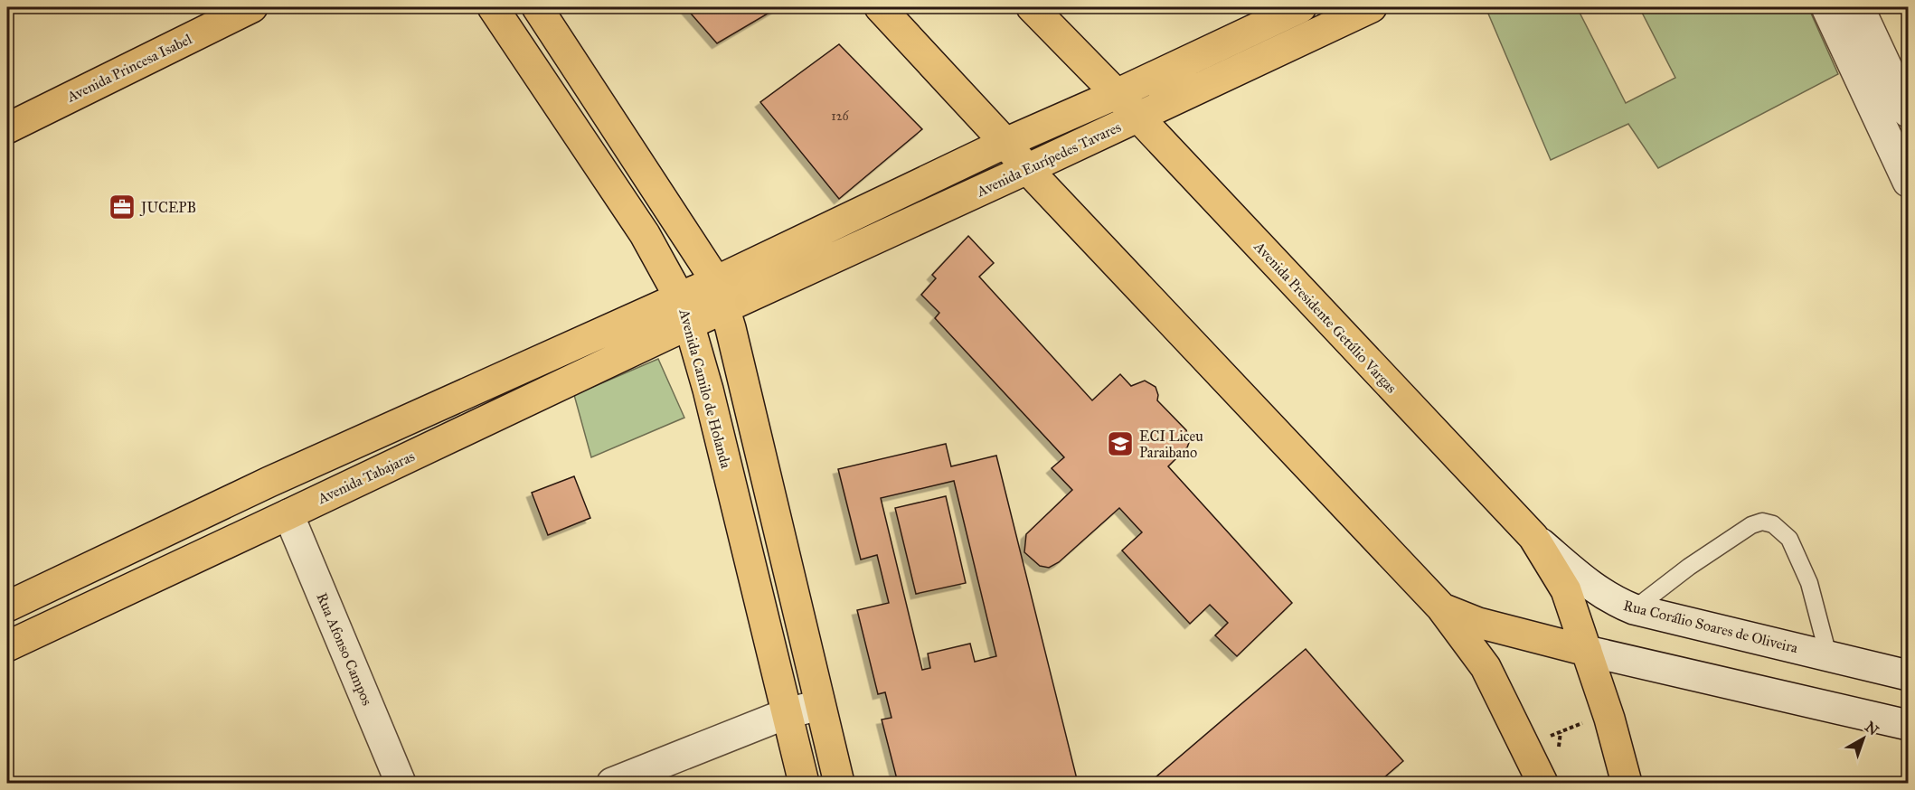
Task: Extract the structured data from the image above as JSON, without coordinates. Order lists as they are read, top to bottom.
{
  "streets": {
    "main road": [
      "Avenida Princesa Isabel",
      "Avenida Eurípedes Tavares",
      "Avenida Presidente Getúlio Vargas",
      "Avenida Camilo de Holanda",
      "Avenida Tabajaras"
    ],
    "street": ["Rua Corálio Soares de Oliveira", "Rua Afonso Campos"]
  },
  "crossings": [
    ["Avenida Eurípedes Tavares", "Avenida Presidente Getúlio Vargas"],
    ["Avenida Eurípedes Tavares", "Avenida Tabajaras"],
    ["Avenida Presidente Getúlio Vargas", "Rua Corálio Soares de Oliveira"],
    ["Avenida Camilo de Holanda", "Avenida Tabajaras"],
    ["Avenida Tabajaras", "Rua Afonso Campos"]
  ],
  "places": {
    "office": ["JUCEPB"],
    "school or university": ["ECI Liceu Paraibano"]
  },
  "house_numbers": ["126"],
  "north": "top right"
}
